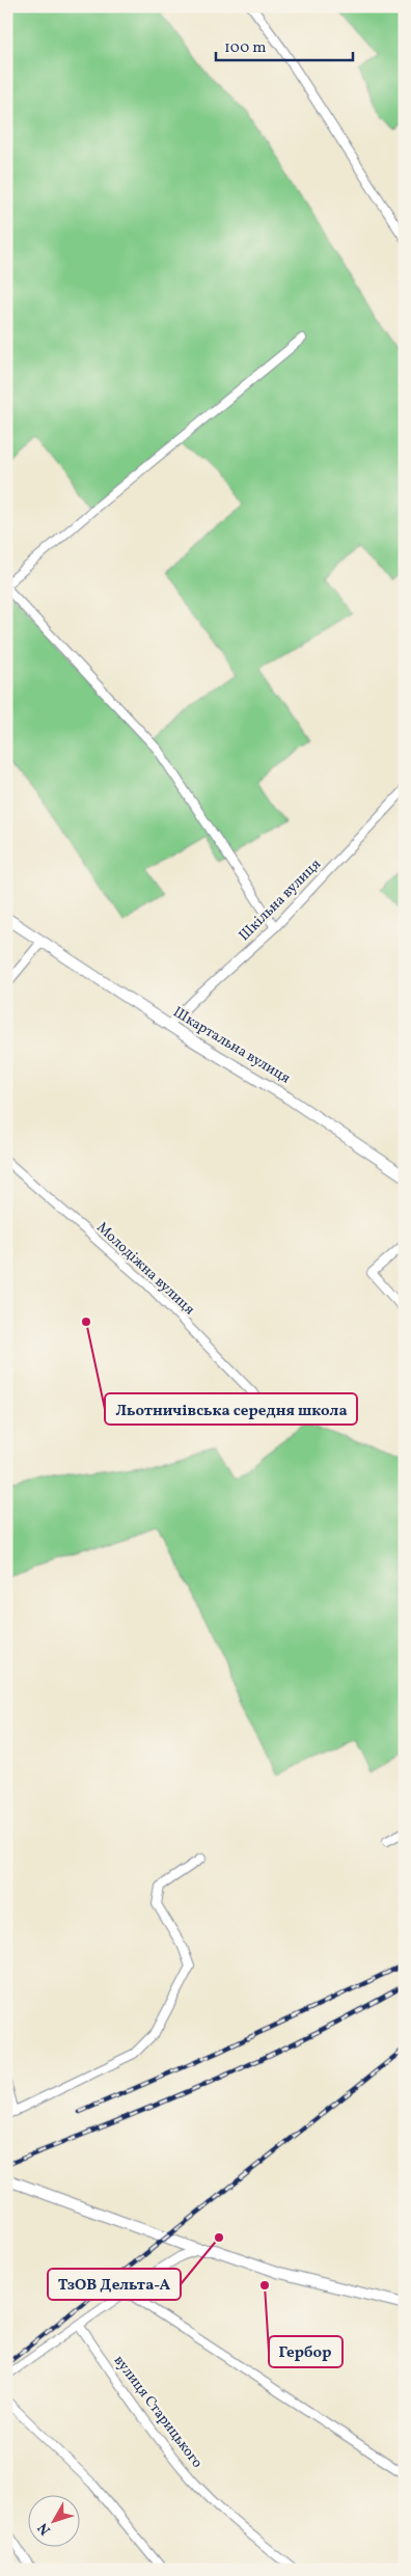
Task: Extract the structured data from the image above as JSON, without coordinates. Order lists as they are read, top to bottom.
{
  "streets": {
    "street": [
      "Шкільна вулиця",
      "Шкартальна вулиця",
      "Молодіжна вулиця",
      "вулиця Старицького"
    ]
  },
  "crossings": [
    ["Шкільна вулиця", "Шкартальна вулиця"]
  ],
  "places": ["Льотничівська середня школа", "ТзОВ Дельта-А", "Гербор"],
  "scale_bar": "100 m",
  "north": "bottom left"
}
